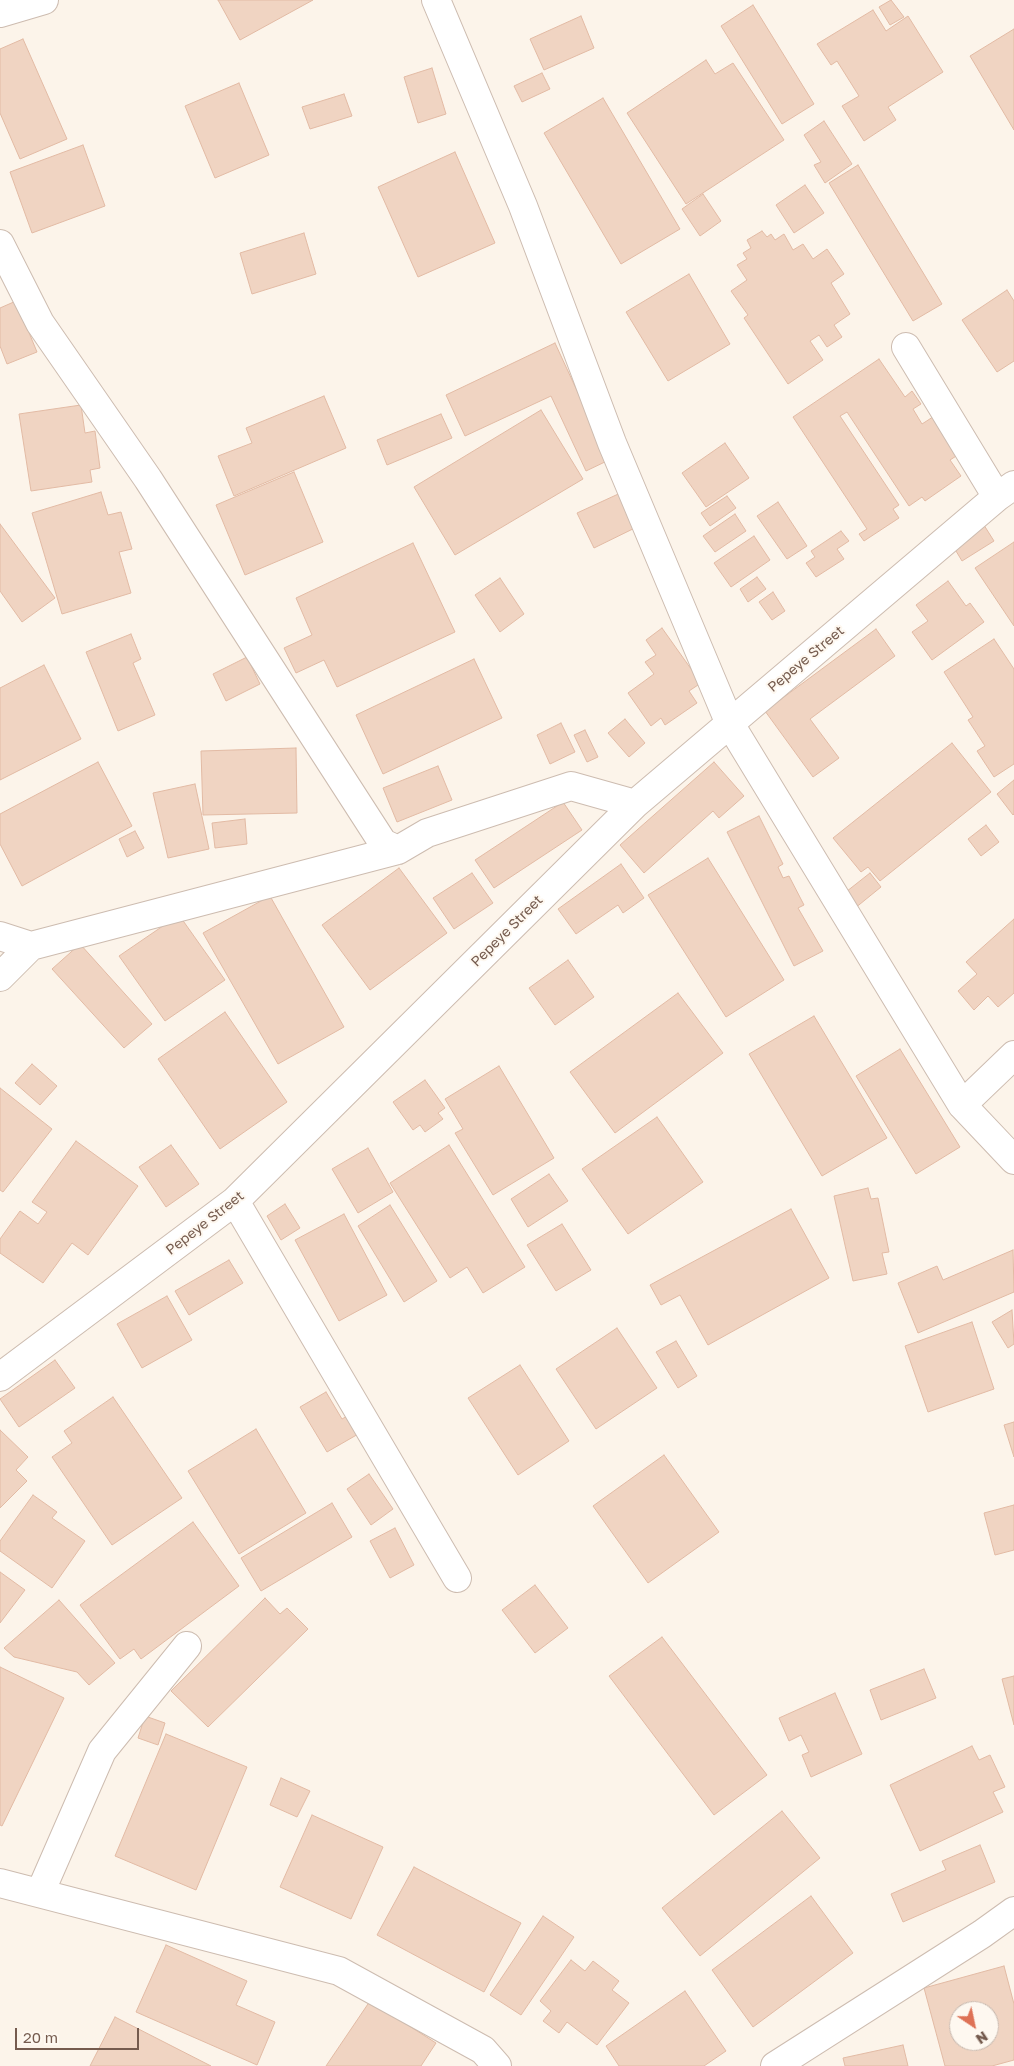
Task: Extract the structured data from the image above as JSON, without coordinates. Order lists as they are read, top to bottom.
{
  "streets": {
    "street": ["Pepeye Street"]
  },
  "scale_bar": "20 m",
  "north": "bottom right"
}
